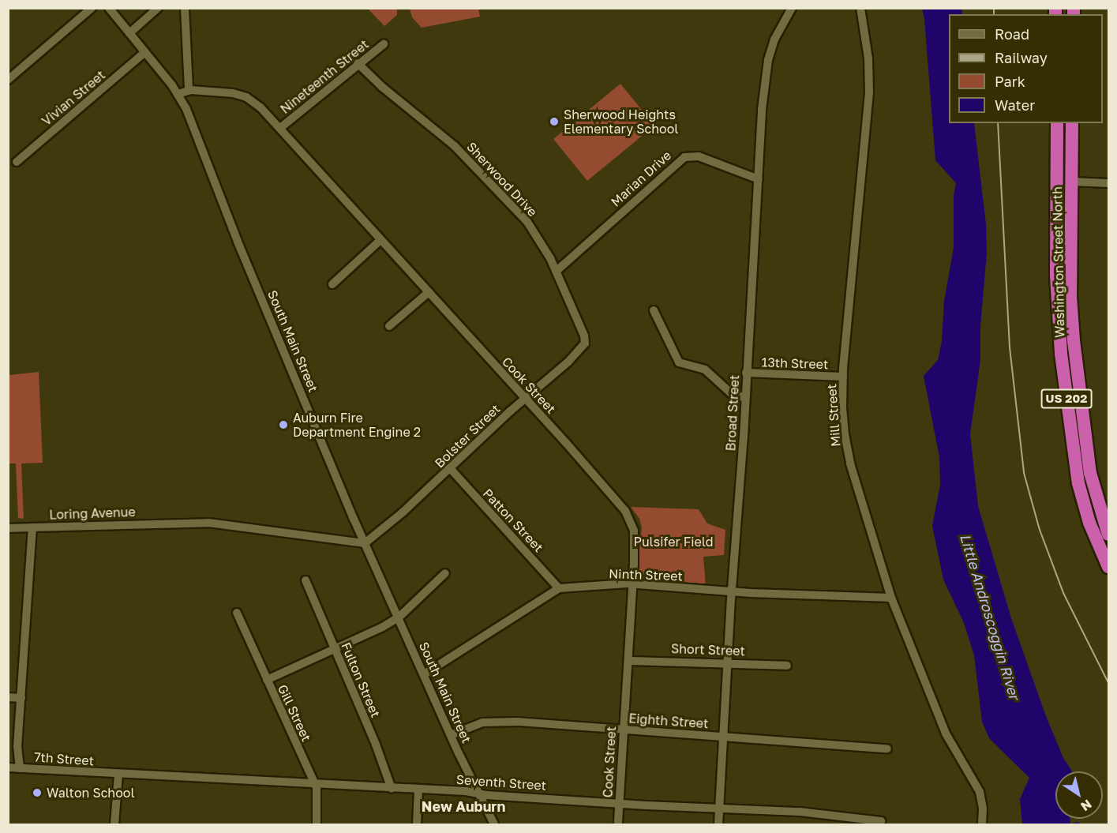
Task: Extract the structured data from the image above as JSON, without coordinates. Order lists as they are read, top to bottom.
{
  "streets": {
    "highway": ["Washington Street North", "US 202"],
    "street": [
      "Nineteenth Street",
      "Vivian Street",
      "Marian Drive",
      "Sherwood Drive",
      "South Main Street",
      "13th Street",
      "Cook Street",
      "Broad Street",
      "Mill Street",
      "Bolster Street",
      "Loring Avenue",
      "Patton Street",
      "Ninth Street",
      "Short Street",
      "Fulton Street",
      "Gill Street",
      "Eighth Street",
      "7th Street",
      "Seventh Street"
    ]
  },
  "crossings": [
    ["Nineteenth Street", "Sherwood Drive"],
    ["Nineteenth Street", "Cook Street"],
    ["Vivian Street", "South Main Street"],
    ["Marian Drive", "Sherwood Drive"],
    ["Marian Drive", "Broad Street"],
    ["Sherwood Drive", "Bolster Street"],
    ["South Main Street", "Cook Street"],
    ["South Main Street", "Bolster Street"],
    ["South Main Street", "Loring Avenue"],
    ["South Main Street", "Ninth Street"],
    ["South Main Street", "Eighth Street"],
    ["South Main Street", "Seventh Street"],
    ["13th Street", "Broad Street"],
    ["13th Street", "Mill Street"],
    ["Cook Street", "Bolster Street"],
    ["Cook Street", "Ninth Street"],
    ["Cook Street", "Short Street"],
    ["Cook Street", "Eighth Street"],
    ["Cook Street", "Seventh Street"],
    ["Broad Street", "Ninth Street"],
    ["Broad Street", "Short Street"],
    ["Broad Street", "Eighth Street"],
    ["Broad Street", "Seventh Street"],
    ["Mill Street", "Ninth Street"],
    ["Bolster Street", "Loring Avenue"],
    ["Bolster Street", "Patton Street"],
    ["Loring Avenue", "7th Street"],
    ["Patton Street", "Ninth Street"],
    ["Fulton Street", "Seventh Street"],
    ["Gill Street", "Seventh Street"],
    ["7th Street", "Seventh Street"]
  ],
  "districts": ["New Auburn"],
  "water": ["Little Androscoggin River"],
  "parks": ["Pulsifer Field"],
  "places": ["Sherwood Heights Elementary School", "Auburn Fire Department Engine 2", "Walton School"],
  "legend": [
    "Road",
    "Railway",
    "Park",
    "Water"
  ],
  "north": "bottom right"
}
